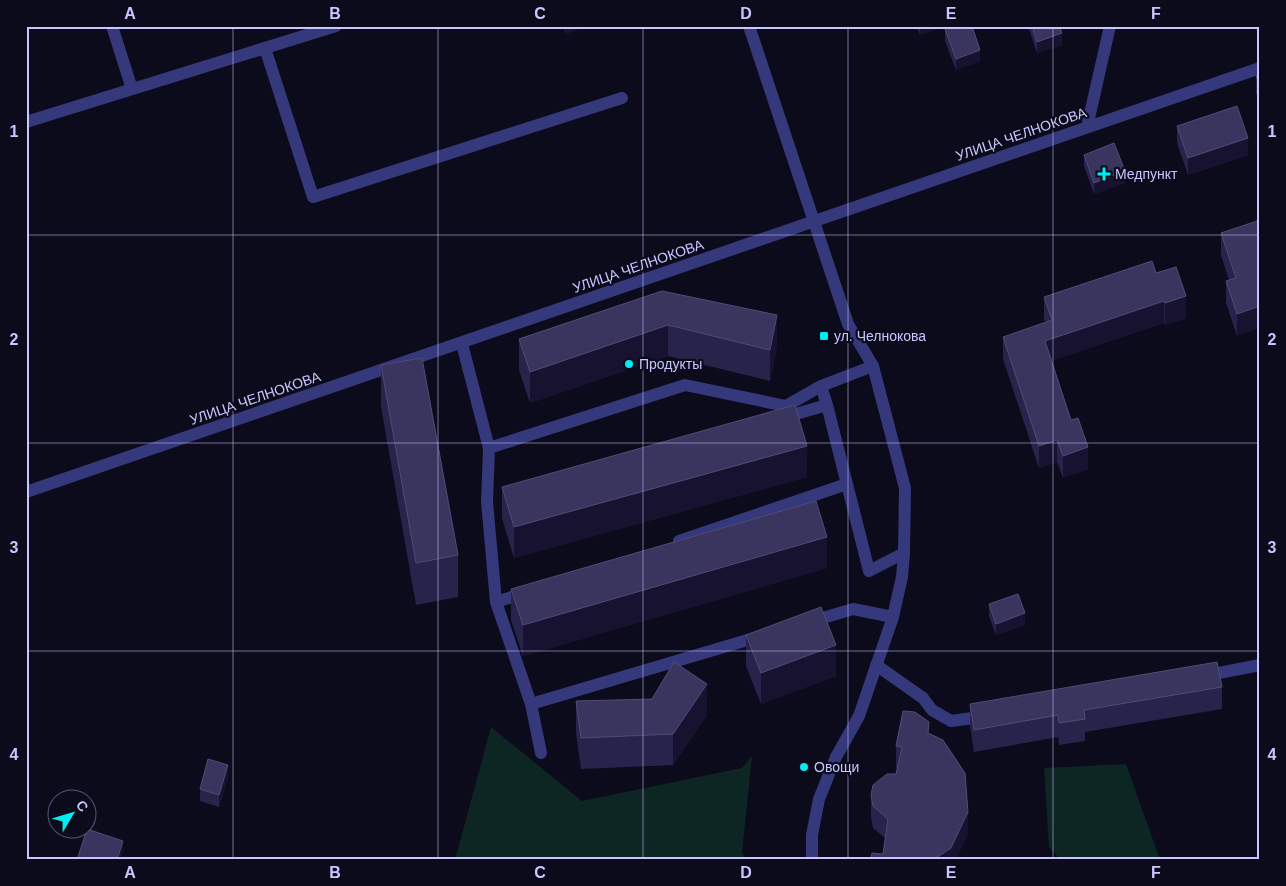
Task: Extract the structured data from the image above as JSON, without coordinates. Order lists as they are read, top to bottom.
{
  "streets": {
    "street": ["УЛИЦА ЧЕЛНОКОВА"]
  },
  "places": {
    "health": ["Медпункт"],
    "transit": ["ул. Челнокова"],
    "other": ["Продукты", "Овощи"]
  },
  "north": "top right",
  "grid": {
    "columns": [
      "A",
      "B",
      "C",
      "D",
      "E",
      "F"
    ],
    "rows": [
      "1",
      "2",
      "3",
      "4"
    ]
  }
}
